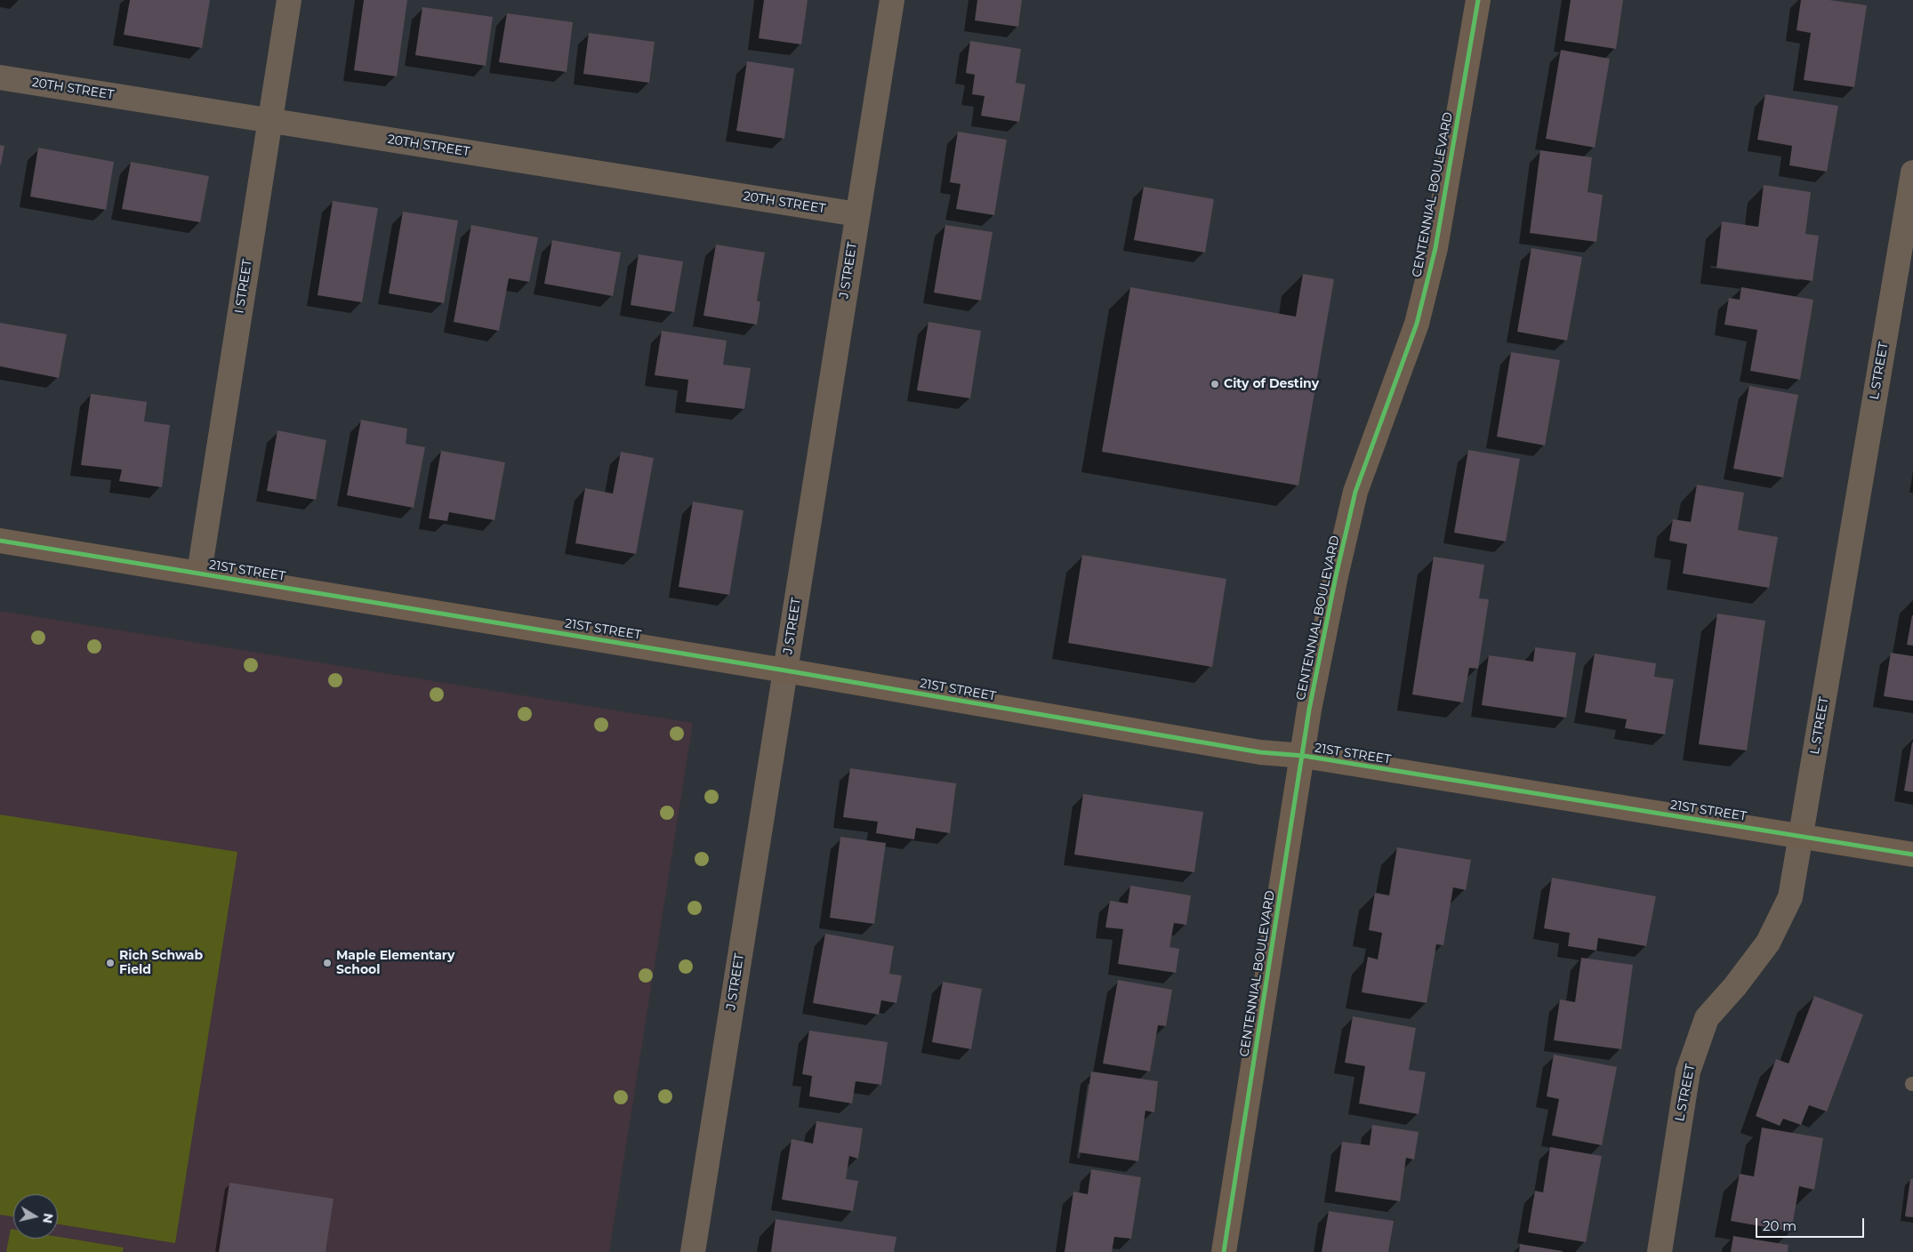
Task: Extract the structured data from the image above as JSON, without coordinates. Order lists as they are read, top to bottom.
{
  "streets": {
    "street": [
      "20TH STREET",
      "CENTENNIAL BOULEVARD",
      "J STREET",
      "I STREET",
      "L STREET",
      "21ST STREET"
    ]
  },
  "crossings": [
    ["20TH STREET", "J STREET"],
    ["20TH STREET", "I STREET"],
    ["CENTENNIAL BOULEVARD", "21ST STREET"],
    ["J STREET", "21ST STREET"],
    ["I STREET", "21ST STREET"],
    ["L STREET", "21ST STREET"]
  ],
  "places": ["City of Destiny", "Rich Schwab Field", "Maple Elementary School"],
  "scale_bar": "20 m",
  "north": "right"
}
